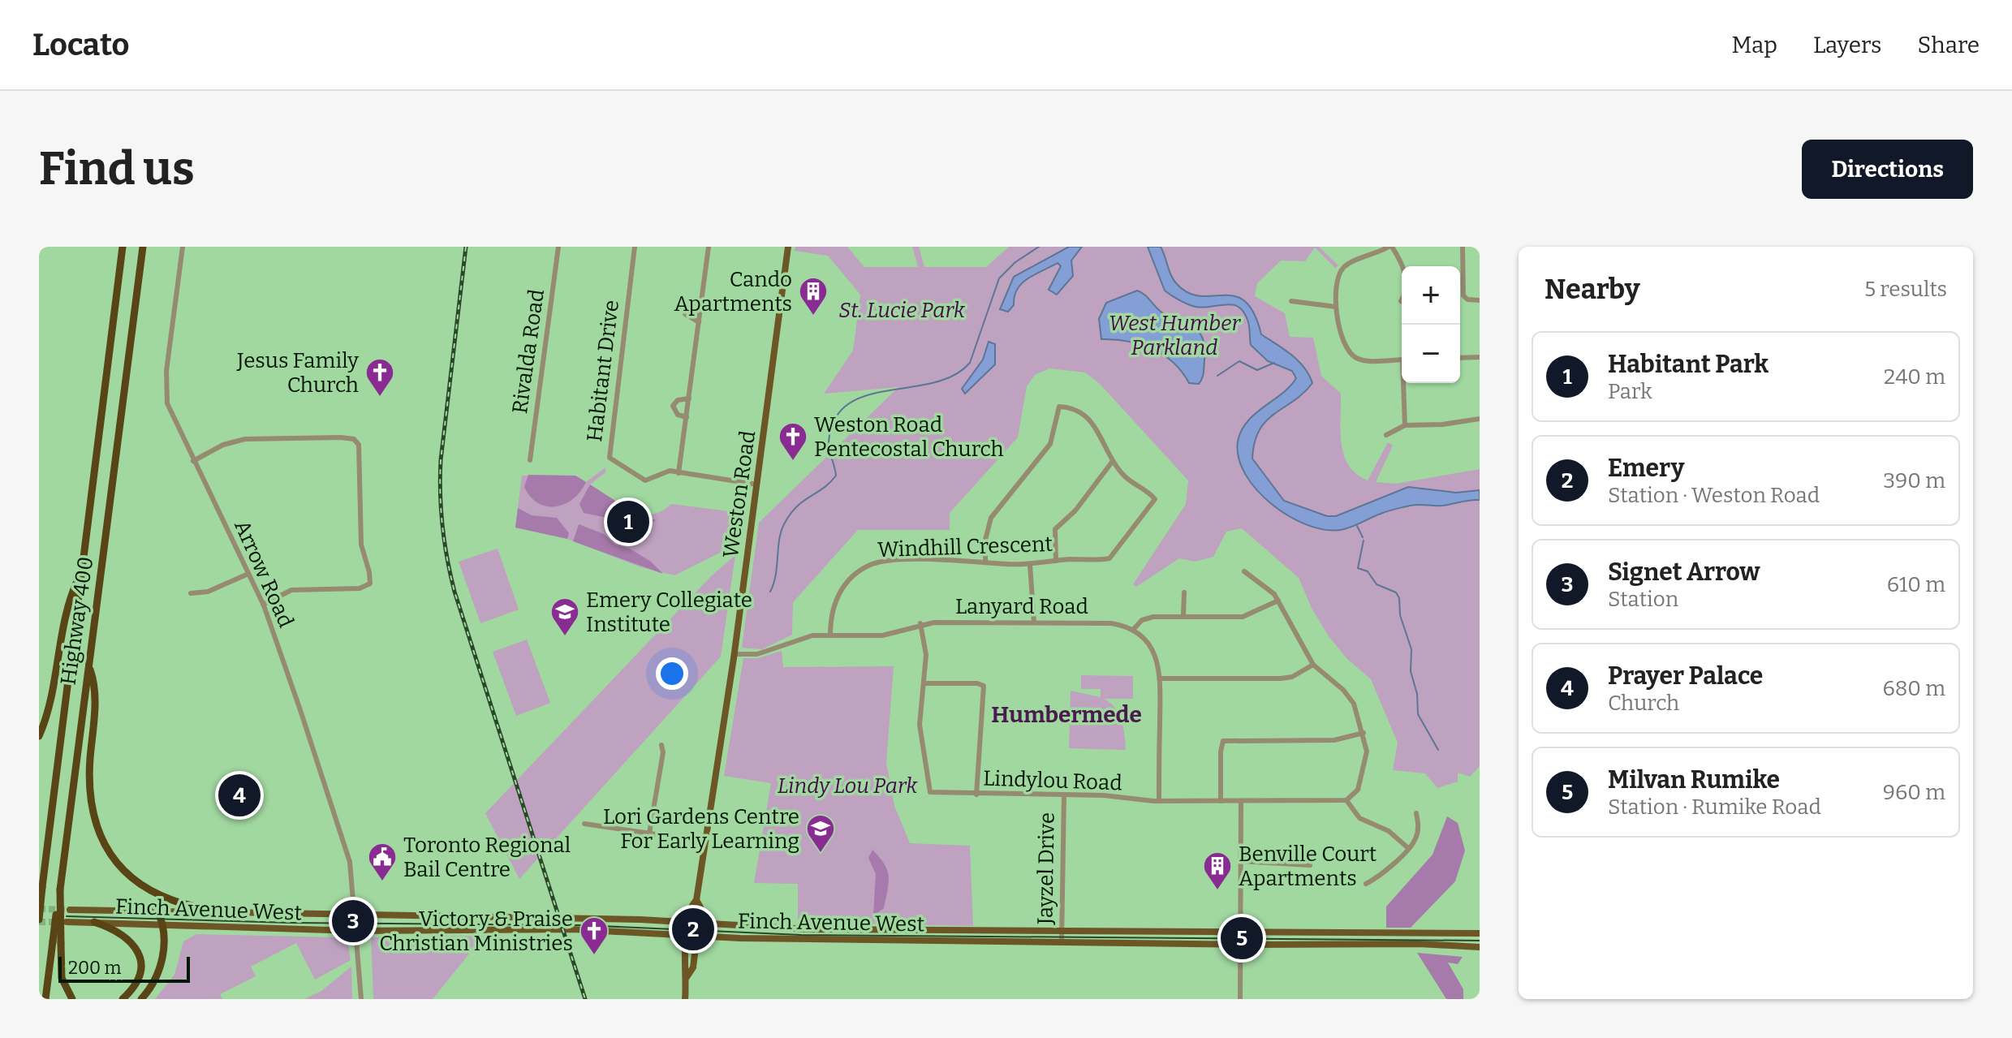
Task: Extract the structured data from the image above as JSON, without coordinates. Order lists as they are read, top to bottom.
{
  "streets": {
    "highway": ["Highway 400"],
    "main road": ["Weston Road", "Finch Avenue West"],
    "street": [
      "Rivalda Road",
      "Habitant Drive",
      "Windhill Crescent",
      "Arrow Road",
      "Lanyard Road",
      "Lindylou Road",
      "Jayzel Drive"
    ]
  },
  "crossings": [
    ["Habitant Drive", "Weston Road"],
    ["Weston Road", "Lanyard Road"],
    ["Weston Road", "Finch Avenue West"],
    ["Windhill Crescent", "Lanyard Road"],
    ["Arrow Road", "Finch Avenue West"],
    ["Lanyard Road", "Lindylou Road"],
    ["Lindylou Road", "Jayzel Drive"],
    ["Jayzel Drive", "Finch Avenue West"]
  ],
  "districts": ["Humbermede"],
  "parks": ["St. Lucie Park", "West Humber Parkland", "Lindy Lou Park"],
  "places": {
    "building": ["Cando Apartments", "Benville Court Apartments"],
    "church": ["Jesus Family Church", "Weston Road Pentecostal Church", "Victory & Praise Christian Ministries"],
    "school or university": ["Emery Collegiate Institute", "Lori Gardens Centre For Early Learning"],
    "public building": ["Toronto Regional Bail Centre"]
  },
  "scale_bar": "200 m",
  "page": {
    "header": "Locato",
    "nav": ["Map", "Layers", "Share"],
    "buttons": "Directions",
    "title": "Find us",
    "heading": ["Nearby", "5 results"],
    "map_buttons": ["+", "−"],
    "list": [
      {
        "mark": "1",
        "name": "Habitant Park",
        "note": "Park",
        "value": "240 m"
      },
      {
        "mark": "2",
        "name": "Emery",
        "note": "Station · Weston Road",
        "value": "390 m"
      },
      {
        "mark": "3",
        "name": "Signet Arrow",
        "note": "Station",
        "value": "610 m"
      },
      {
        "mark": "4",
        "name": "Prayer Palace",
        "note": "Church",
        "value": "680 m"
      },
      {
        "mark": "5",
        "name": "Milvan Rumike",
        "note": "Station · Rumike Road",
        "value": "960 m"
      }
    ],
    "pins": [
      "1",
      "4",
      "3",
      "2",
      "5"
    ],
    "scale": "200 m"
  }
}
